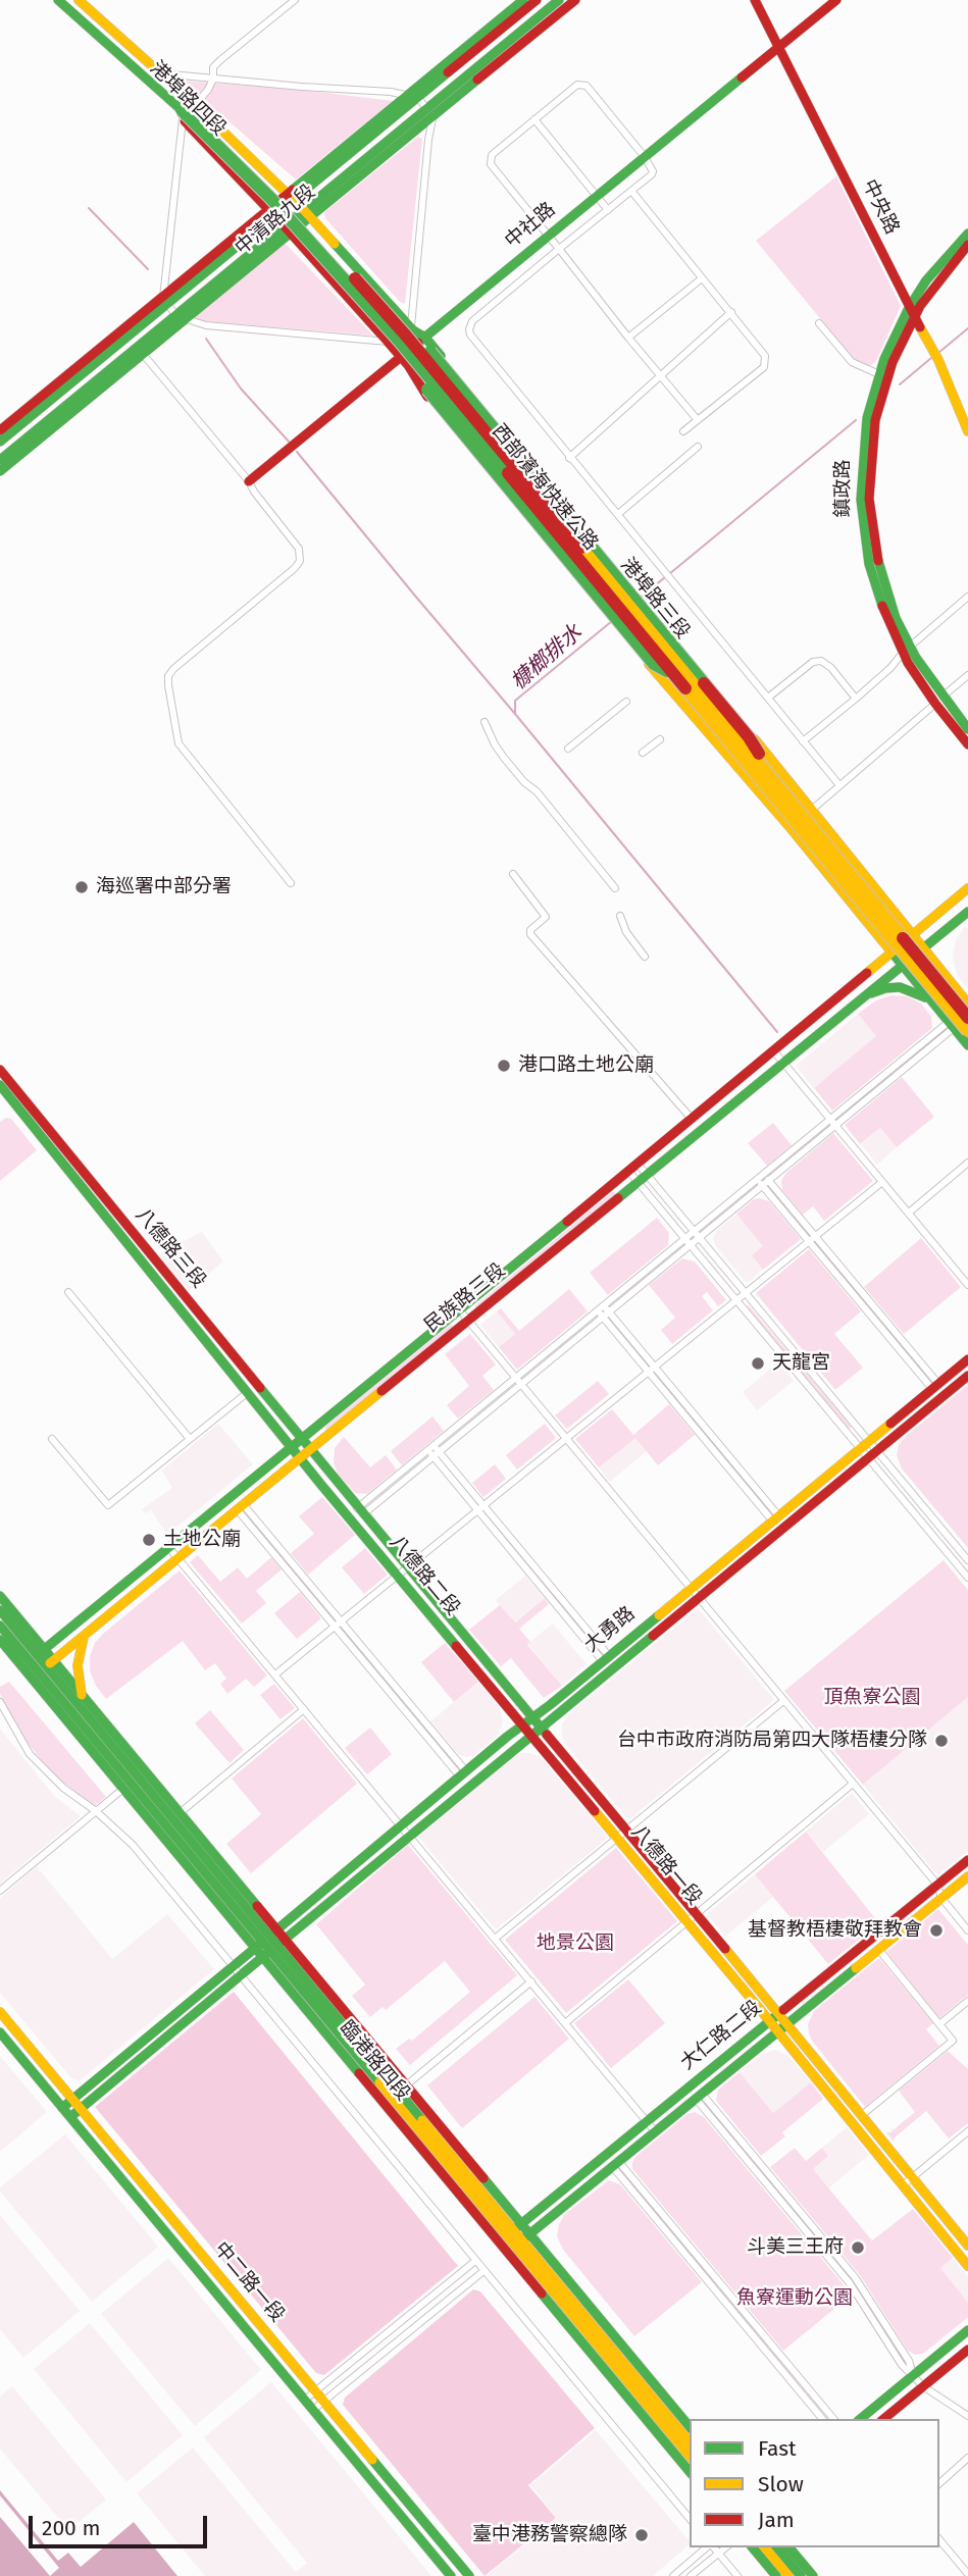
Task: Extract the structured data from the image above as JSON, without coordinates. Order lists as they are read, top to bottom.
{
  "streets": {
    "main road": [
      "港埠路四段",
      "中央路",
      "中清路九段",
      "中社路",
      "西部濱海快速公路",
      "鎮政路",
      "港埠路三段",
      "八德路三段",
      "民族路三段",
      "八德路二段",
      "大勇路",
      "八德路一段",
      "大仁路二段",
      "臨港路四段",
      "中二路一段"
    ]
  },
  "crossings": [
    ["港埠路四段", "中清路九段"],
    ["港埠路四段", "港埠路三段"],
    ["中央路", "中社路"],
    ["中央路", "鎮政路"],
    ["中清路九段", "港埠路三段"],
    ["中社路", "港埠路三段"],
    ["西部濱海快速公路", "港埠路三段"],
    ["港埠路三段", "民族路三段"],
    ["八德路三段", "民族路三段"],
    ["八德路三段", "八德路二段"],
    ["民族路三段", "八德路二段"],
    ["民族路三段", "臨港路四段"],
    ["八德路二段", "大勇路"],
    ["八德路二段", "八德路一段"],
    ["大勇路", "八德路一段"],
    ["大勇路", "臨港路四段"],
    ["大勇路", "中二路一段"],
    ["八德路一段", "大仁路二段"],
    ["大仁路二段", "臨港路四段"]
  ],
  "water": ["槺榔排水"],
  "parks": ["頂魚寮公園", "地景公園", "魚寮運動公園"],
  "places": [
    "海巡署中部分署",
    "港口路土地公廟",
    "天龍宮",
    "土地公廟",
    "台中市政府消防局第四大隊梧棲分隊",
    "基督教梧棲敬拜教會",
    "斗美三王府",
    "臺中港務警察總隊"
  ],
  "legend": ["Fast", "Slow", "Jam"],
  "scale_bar": "200 m"
}
